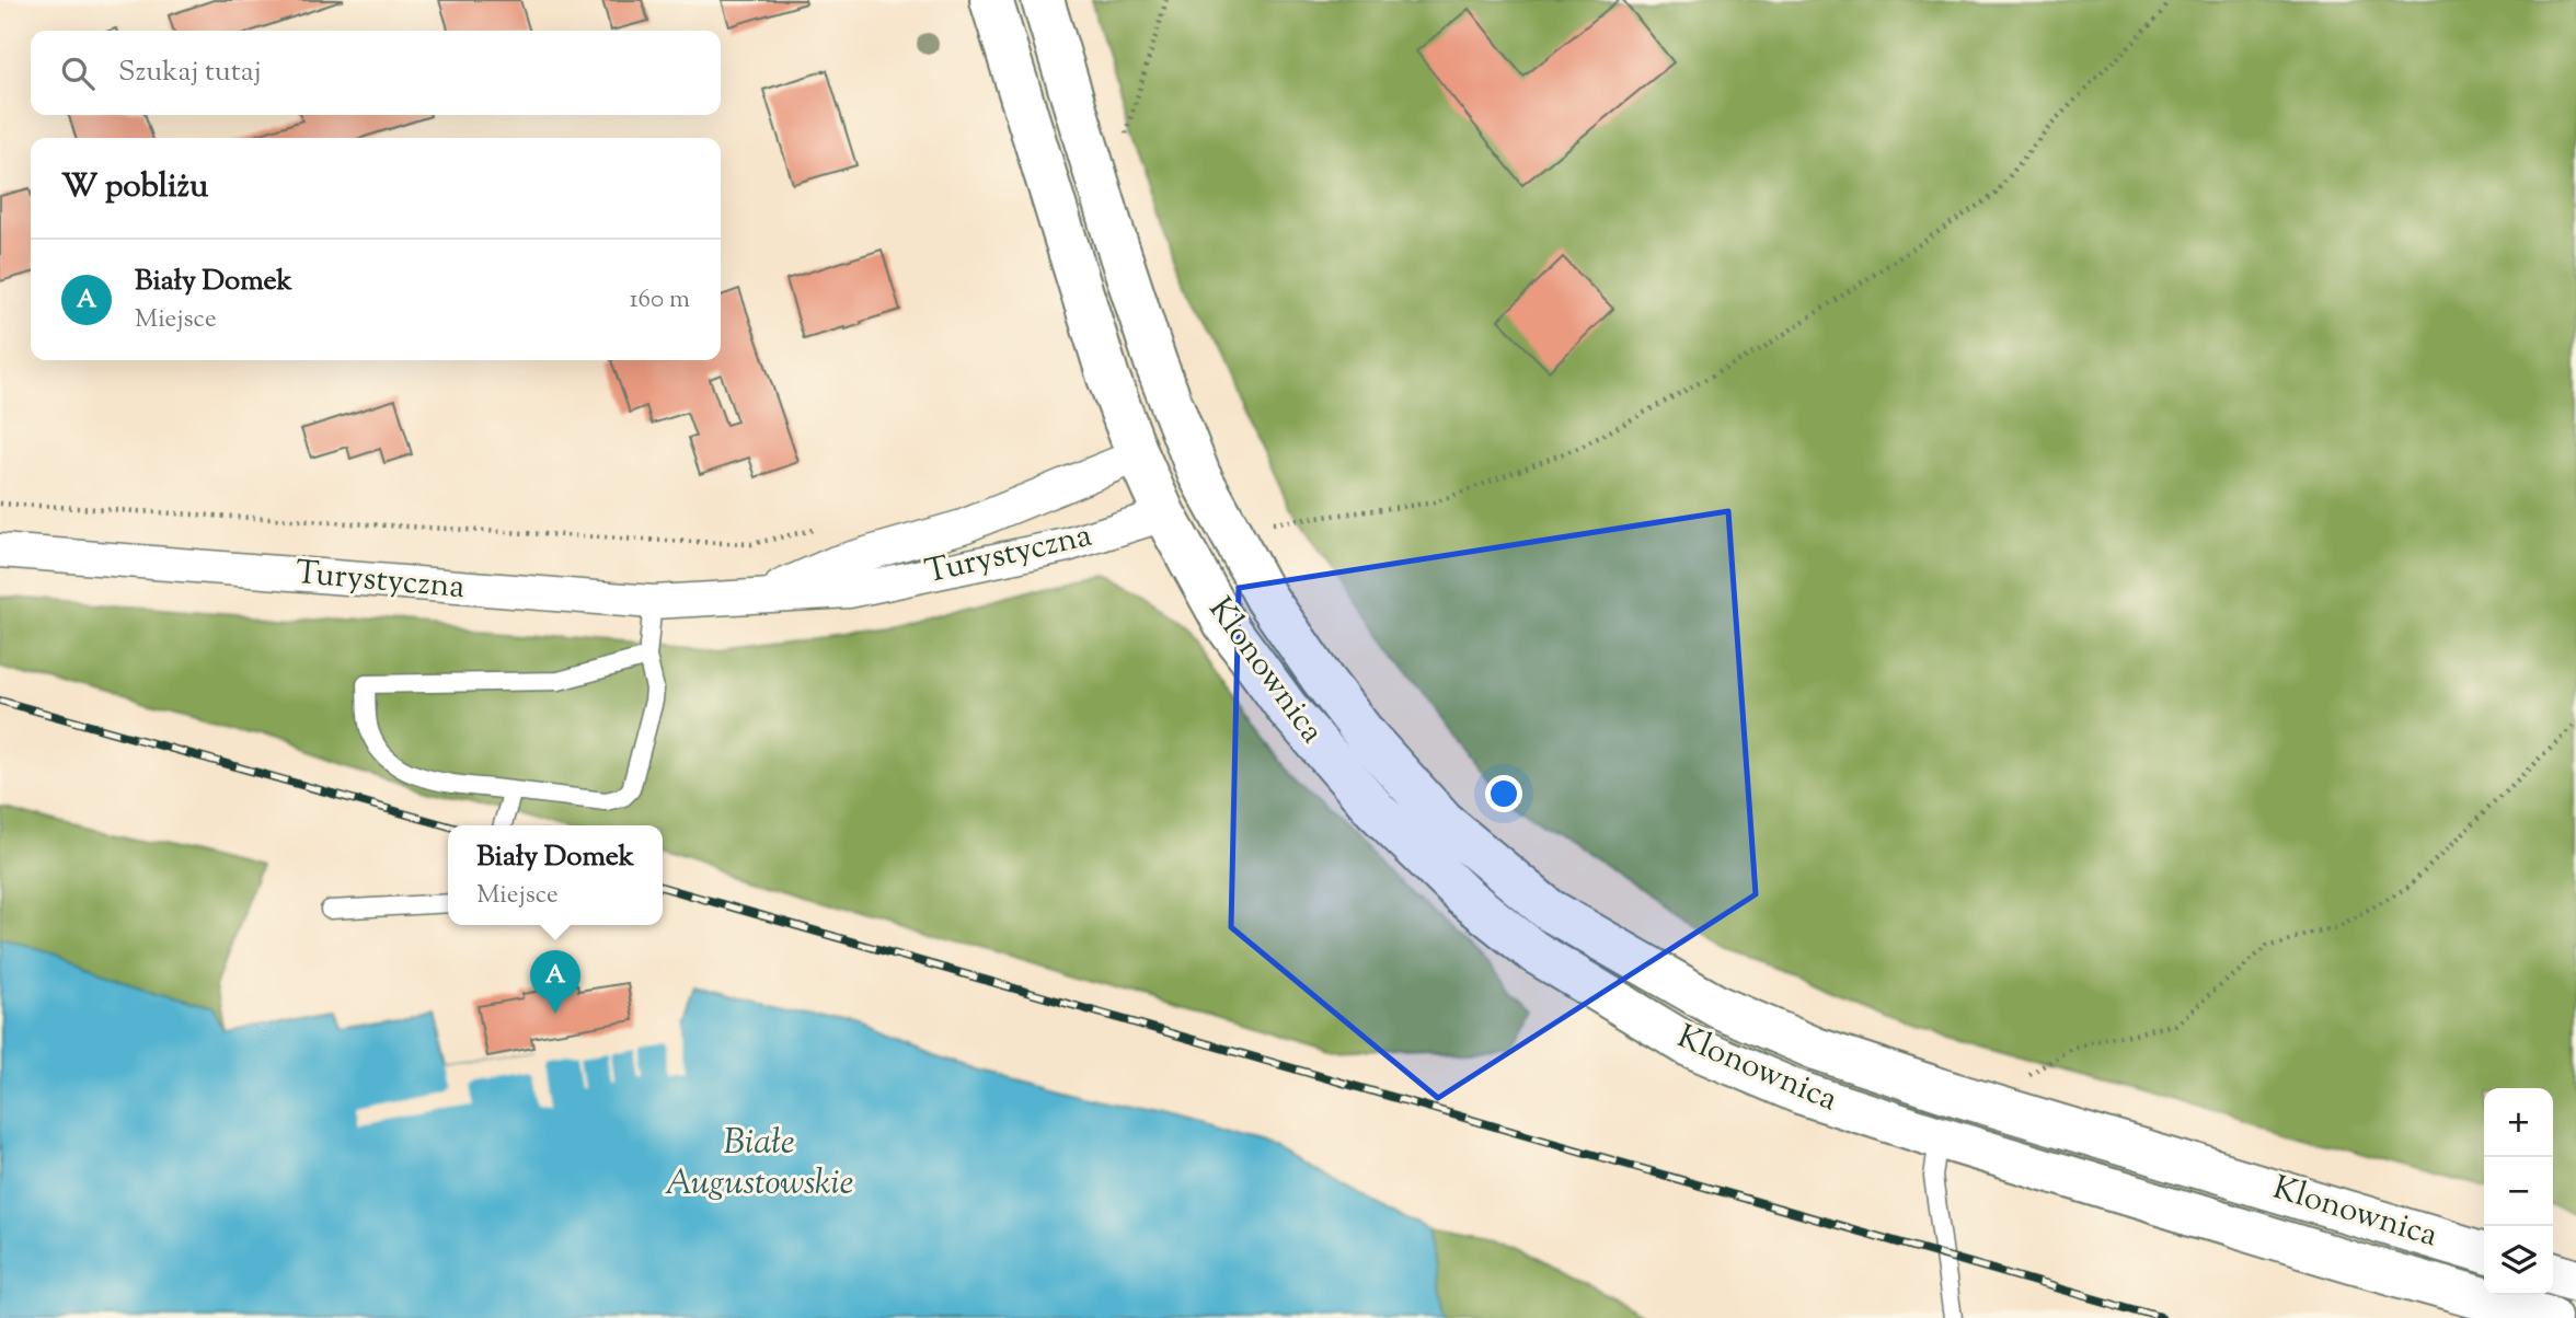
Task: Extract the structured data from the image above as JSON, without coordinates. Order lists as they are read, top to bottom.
{
  "streets": {
    "main road": ["Klonownica"],
    "street": ["Turystyczna"]
  },
  "crossings": [
    ["Turystyczna", "Klonownica"]
  ],
  "water": ["Białe Augustowskie"],
  "page": {
    "search": "Szukaj tutaj",
    "heading": "W pobliżu",
    "list": [
      {
        "mark": "A",
        "name": "Biały Domek",
        "note": "Miejsce",
        "value": "160 m"
      }
    ],
    "popup": ["Biały Domek", "Miejsce"],
    "pins": "A",
    "map_buttons": ["+", "−"]
  }
}
